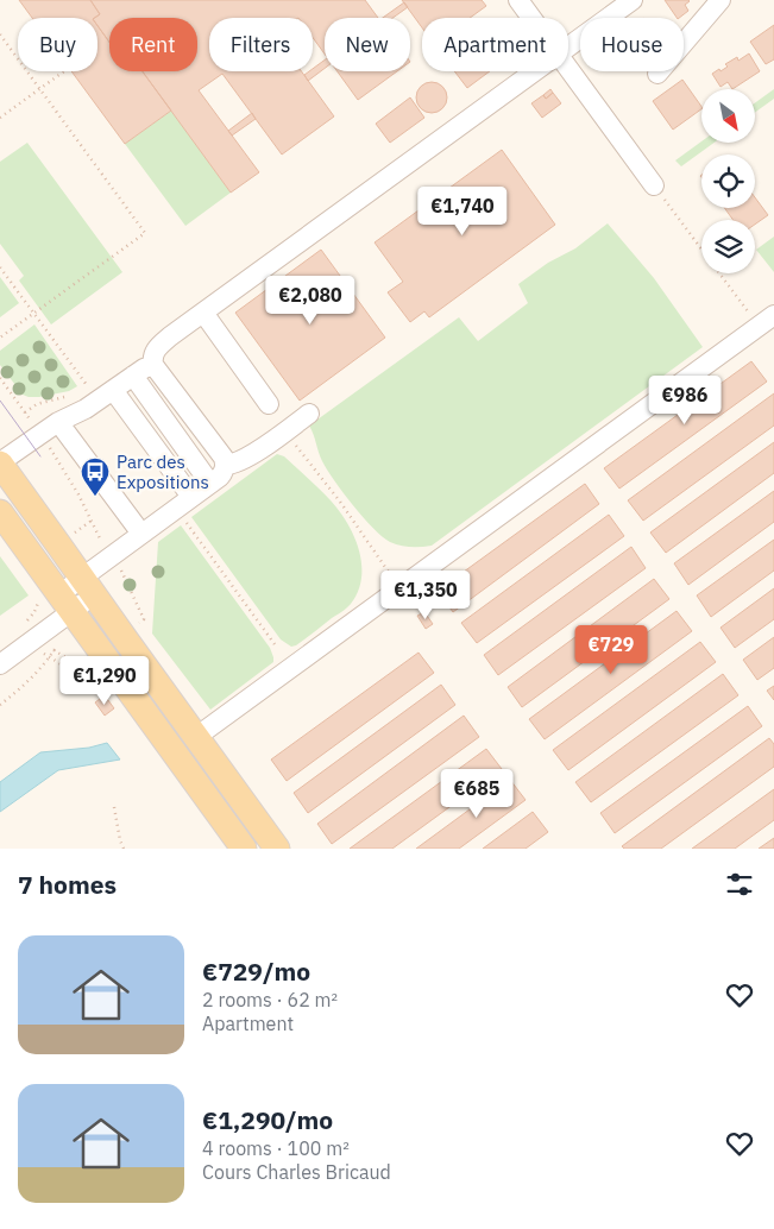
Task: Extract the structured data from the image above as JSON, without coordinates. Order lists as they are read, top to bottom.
{
  "places": {
    "bus stop": ["Parc des Expositions"]
  },
  "north": "bottom right",
  "page": {
    "chip": [
      "Buy",
      "Rent",
      "Filters",
      "New",
      "Apartment",
      "House"
    ],
    "price": [
      "€1,740",
      "€2,080",
      "€986",
      "€1,350",
      "€729",
      "€1,290",
      "€685"
    ],
    "heading": "7 homes",
    "list": [
      {
        "name": "€729/mo",
        "note": "2 rooms · 62 m² · Apartment"
      },
      {
        "name": "€1,290/mo",
        "note": "4 rooms · 100 m² · Cours Charles Bricaud"
      }
    ]
  }
}
